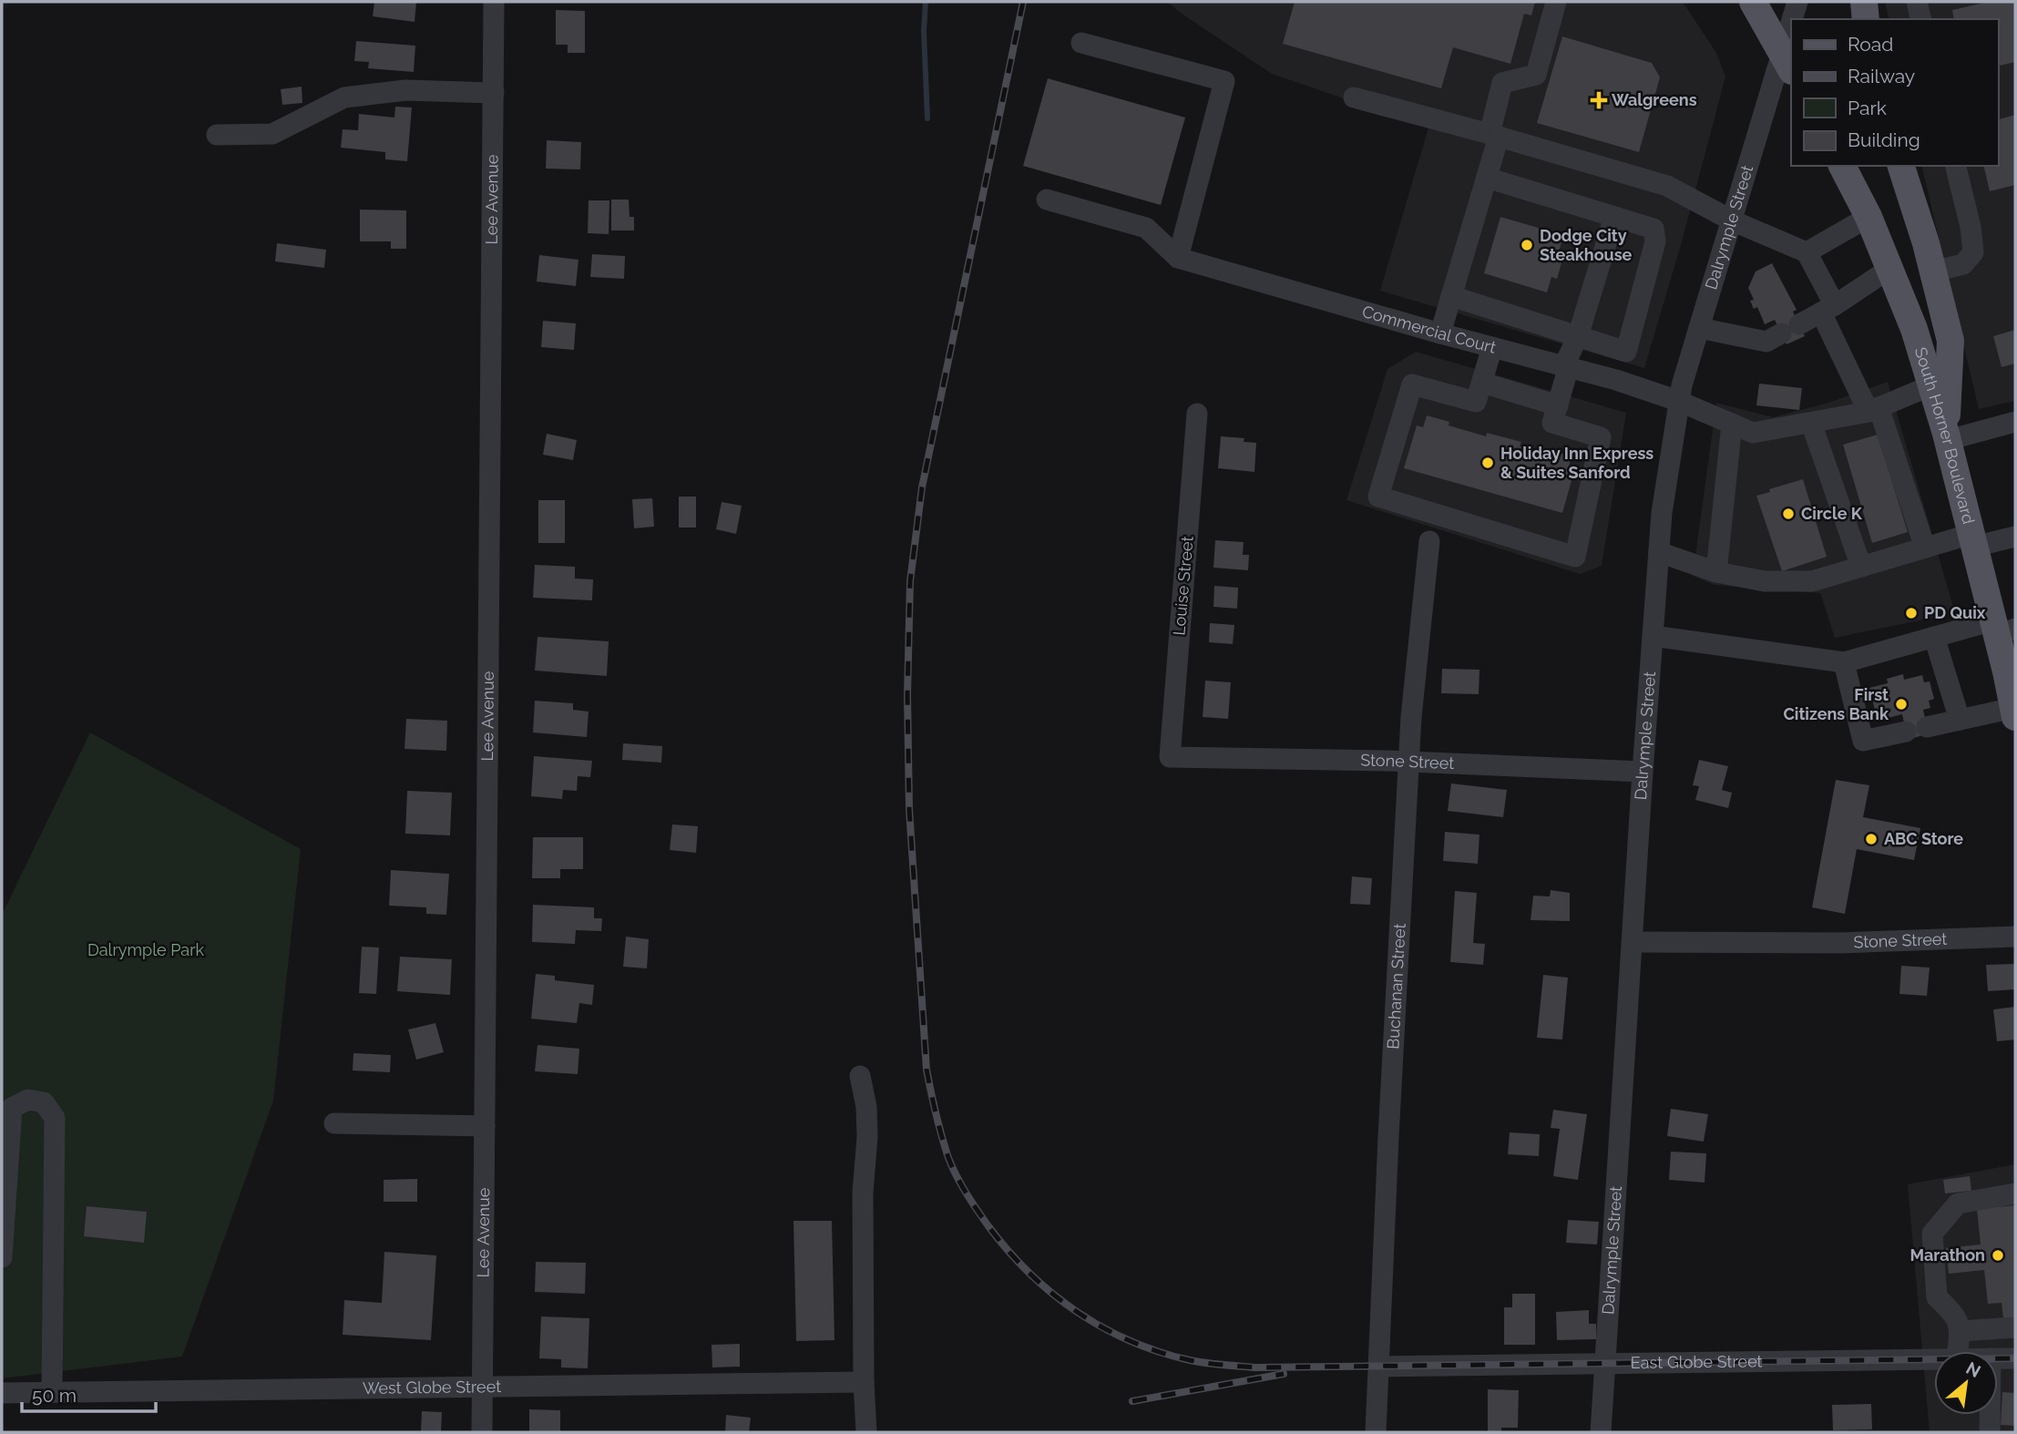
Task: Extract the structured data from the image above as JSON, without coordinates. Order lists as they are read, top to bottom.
{
  "streets": {
    "main road": ["South Horner Boulevard"],
    "street": [
      "Lee Avenue",
      "Dalrymple Street",
      "Commercial Court",
      "Louise Street",
      "Stone Street",
      "Buchanan Street",
      "East Globe Street",
      "West Globe Street"
    ]
  },
  "crossings": [
    ["Lee Avenue", "West Globe Street"],
    ["Dalrymple Street", "Commercial Court"],
    ["Dalrymple Street", "Stone Street"],
    ["Dalrymple Street", "East Globe Street"],
    ["Commercial Court", "South Horner Boulevard"],
    ["Louise Street", "Stone Street"],
    ["Stone Street", "Buchanan Street"],
    ["Buchanan Street", "East Globe Street"]
  ],
  "parks": ["Dalrymple Park"],
  "places": {
    "health": ["Walgreens"],
    "other": [
      "Dodge City Steakhouse",
      "Holiday Inn Express & Suites Sanford",
      "Circle K",
      "PD Quix",
      "First Citizens Bank",
      "ABC Store",
      "Marathon"
    ]
  },
  "legend": [
    "Road",
    "Railway",
    "Park",
    "Building"
  ],
  "scale_bar": "50 m",
  "north": "top right"
}
